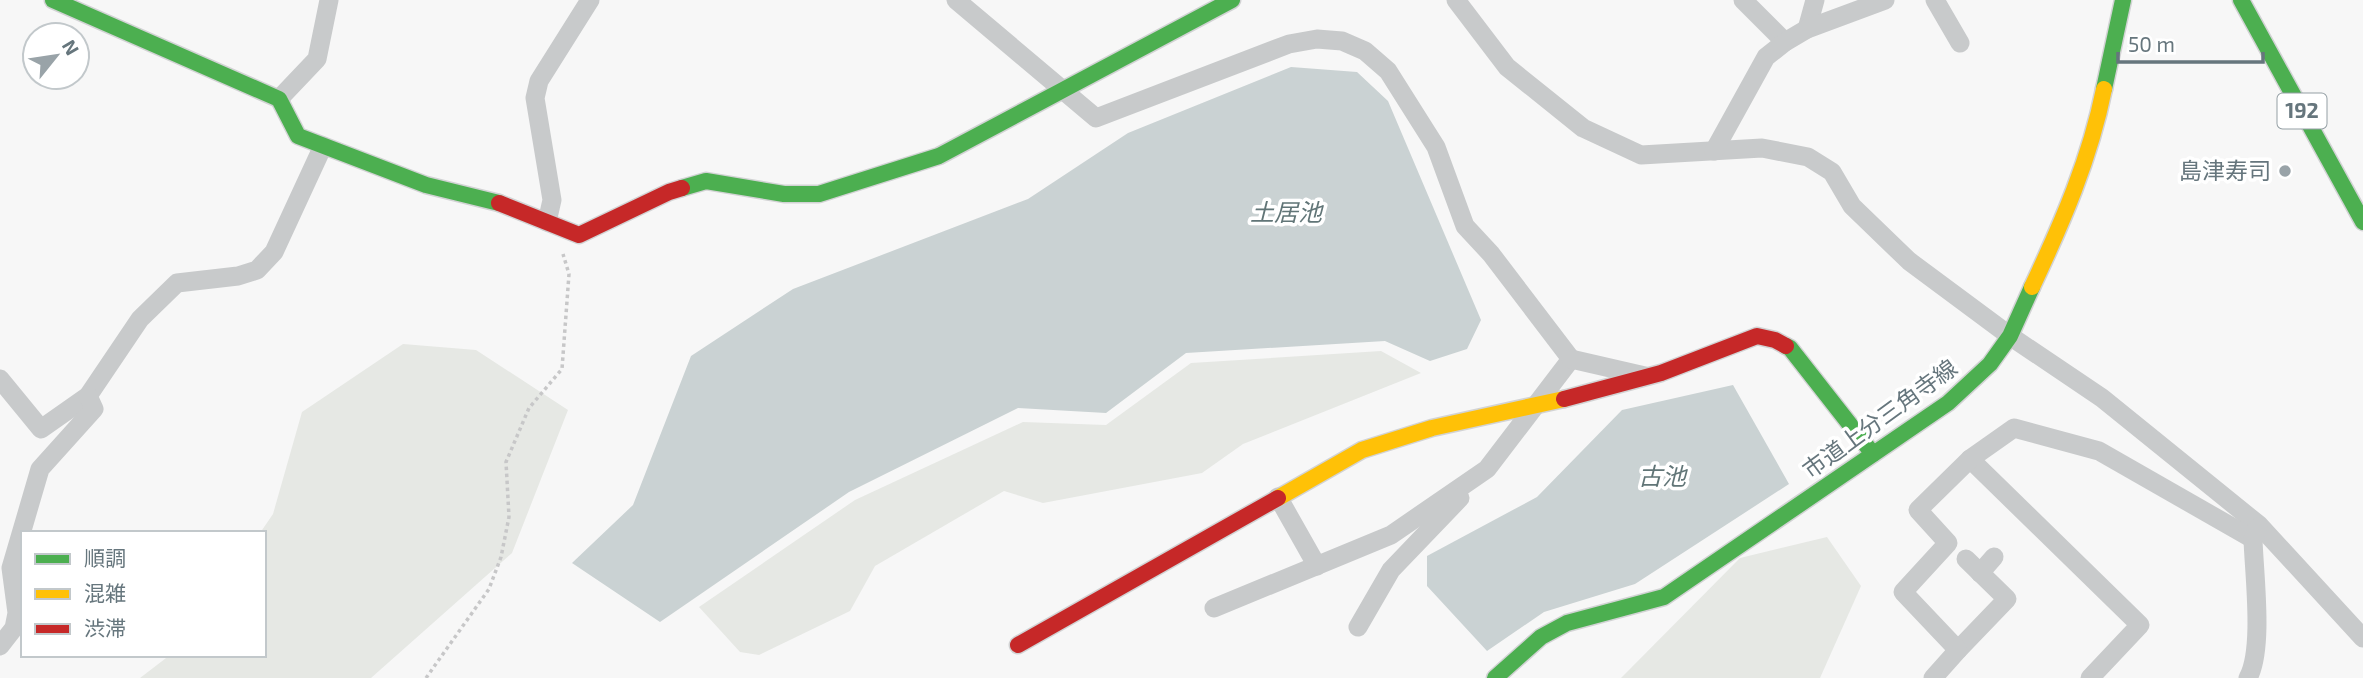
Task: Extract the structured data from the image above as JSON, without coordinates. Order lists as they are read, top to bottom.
{
  "streets": {
    "main road": ["192", "市道上分三角寺線"]
  },
  "water": ["土居池", "古池"],
  "places": ["島津寿司"],
  "legend": ["順調", "混雑", "渋滞"],
  "scale_bar": "50 m",
  "north": "top right"
}
